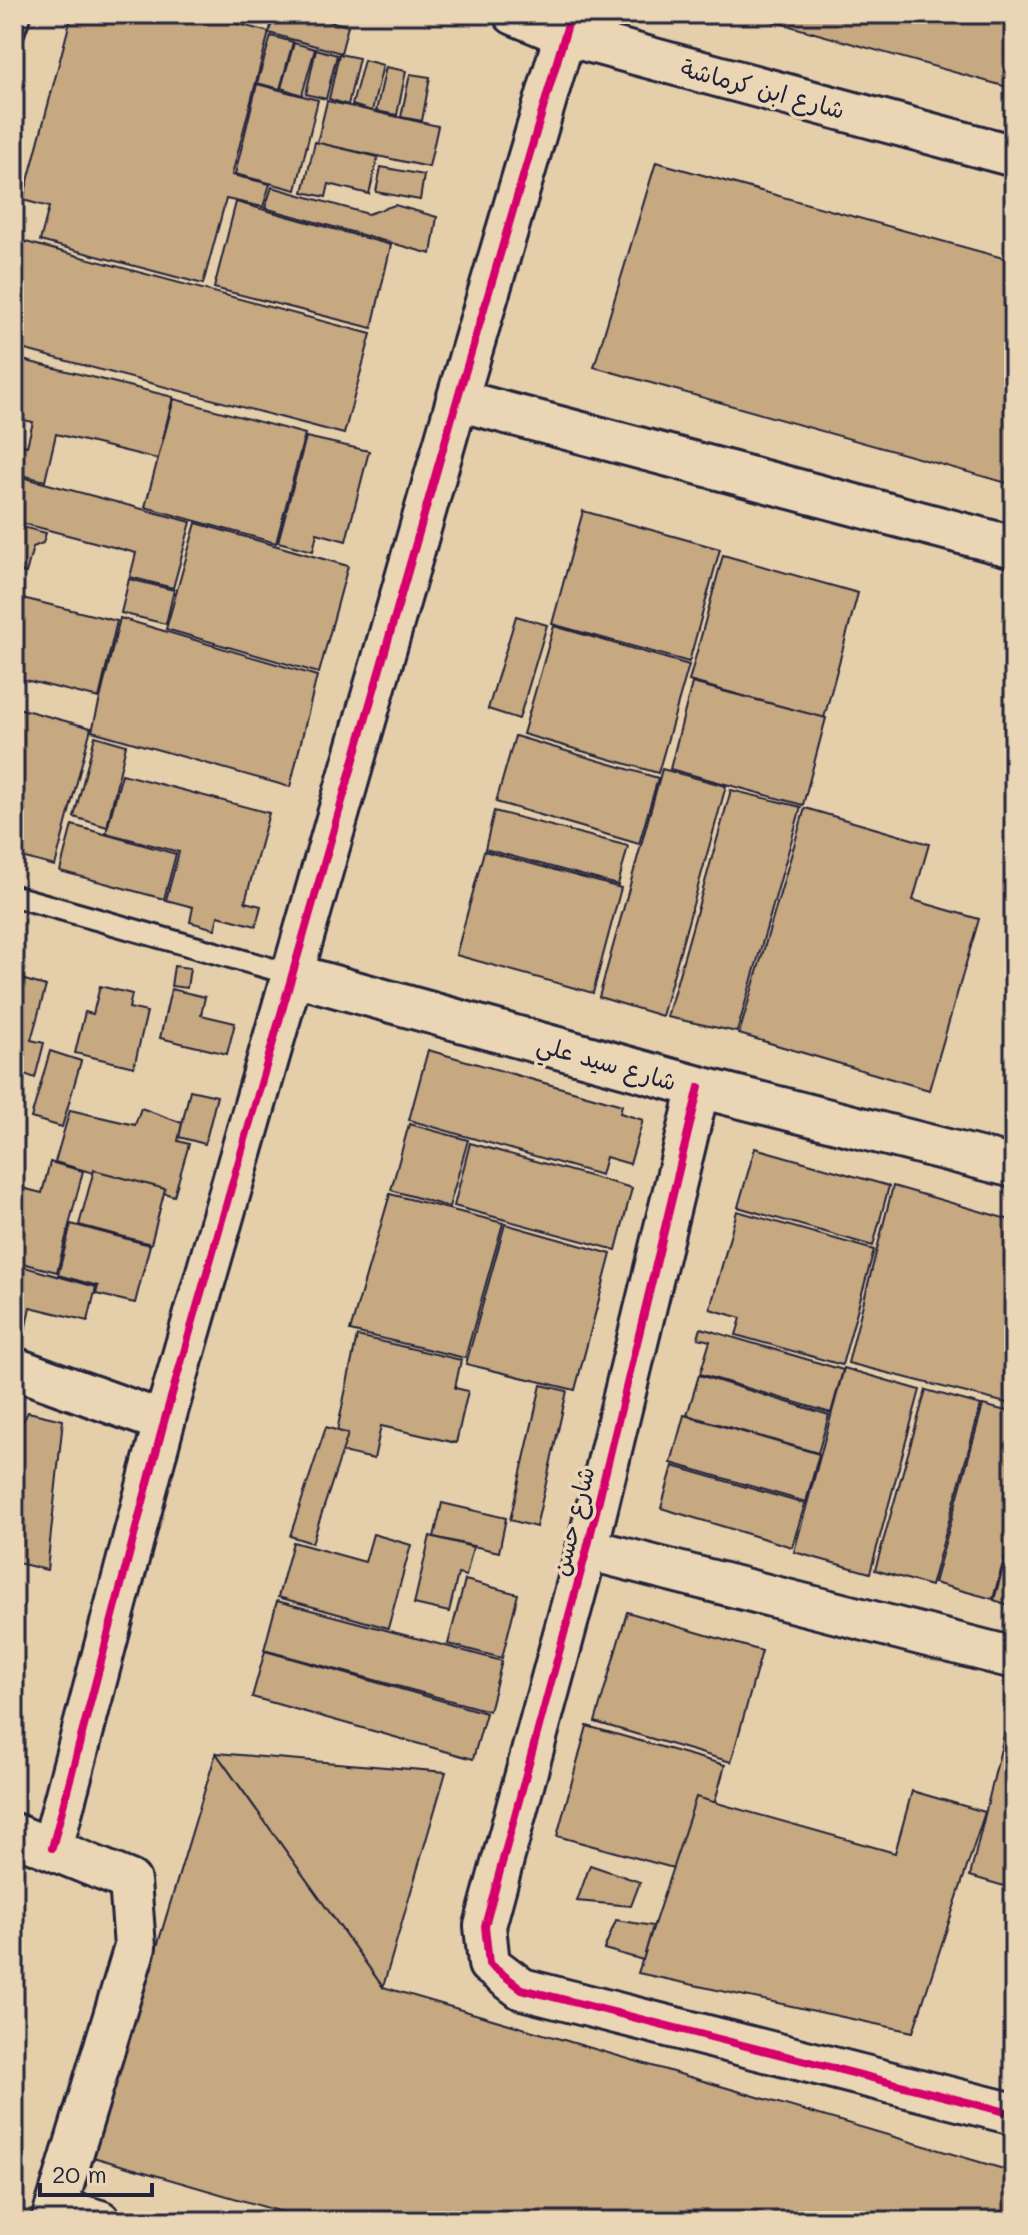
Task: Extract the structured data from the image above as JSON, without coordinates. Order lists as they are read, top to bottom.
{
  "streets": {
    "street": ["شارع ابن كرماشة", "شارع سيد علي", "شارع حسن"]
  },
  "crossings": [
    ["شارع سيد علي", "شارع حسن"]
  ],
  "scale_bar": "20 m"
}
